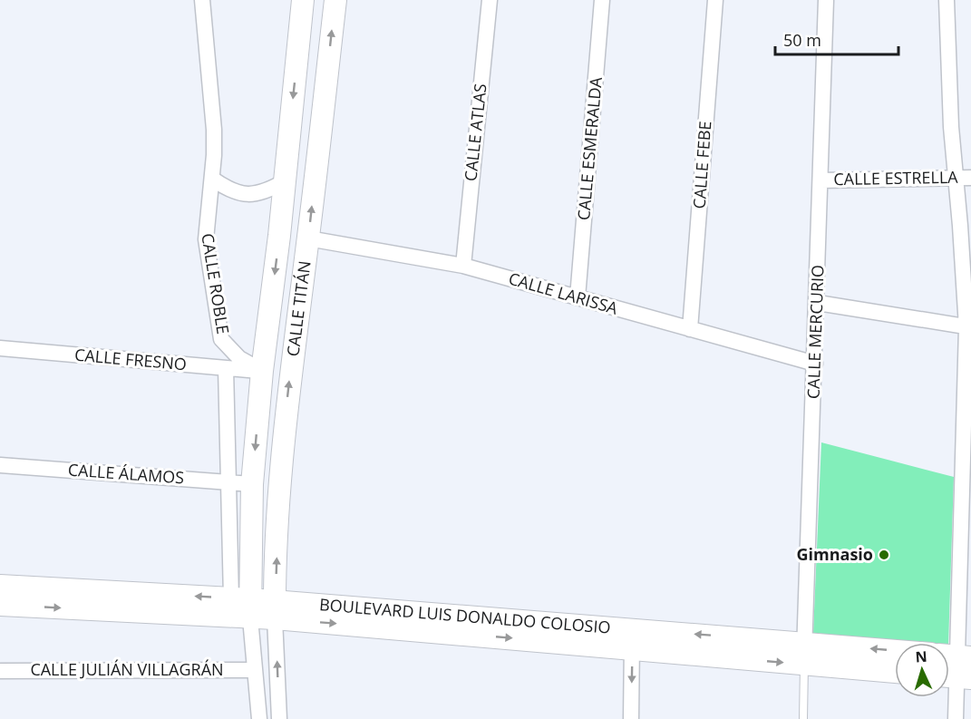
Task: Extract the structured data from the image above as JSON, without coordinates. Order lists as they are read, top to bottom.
{
  "streets": {
    "main road": ["CALLE TITÁN", "BOULEVARD LUIS DONALDO COLOSIO"],
    "street": [
      "CALLE ATLAS",
      "CALLE ESMERALDA",
      "CALLE FEBE",
      "CALLE ESTRELLA",
      "CALLE ROBLE",
      "CALLE LARISSA",
      "CALLE MERCURIO",
      "CALLE FRESNO",
      "CALLE ÁLAMOS",
      "CALLE JULIÁN VILLAGRÁN"
    ]
  },
  "crossings": [
    ["CALLE ATLAS", "CALLE LARISSA"],
    ["CALLE ESMERALDA", "CALLE LARISSA"],
    ["CALLE FEBE", "CALLE LARISSA"],
    ["CALLE ESTRELLA", "CALLE MERCURIO"],
    ["CALLE ROBLE", "CALLE TITÁN"],
    ["CALLE ROBLE", "CALLE FRESNO"],
    ["CALLE LARISSA", "CALLE TITÁN"],
    ["CALLE LARISSA", "CALLE MERCURIO"],
    ["CALLE TITÁN", "CALLE FRESNO"],
    ["CALLE TITÁN", "CALLE ÁLAMOS"],
    ["CALLE TITÁN", "BOULEVARD LUIS DONALDO COLOSIO"],
    ["CALLE MERCURIO", "BOULEVARD LUIS DONALDO COLOSIO"]
  ],
  "places": ["Gimnasio"],
  "scale_bar": "50 m",
  "north": "top"
}
